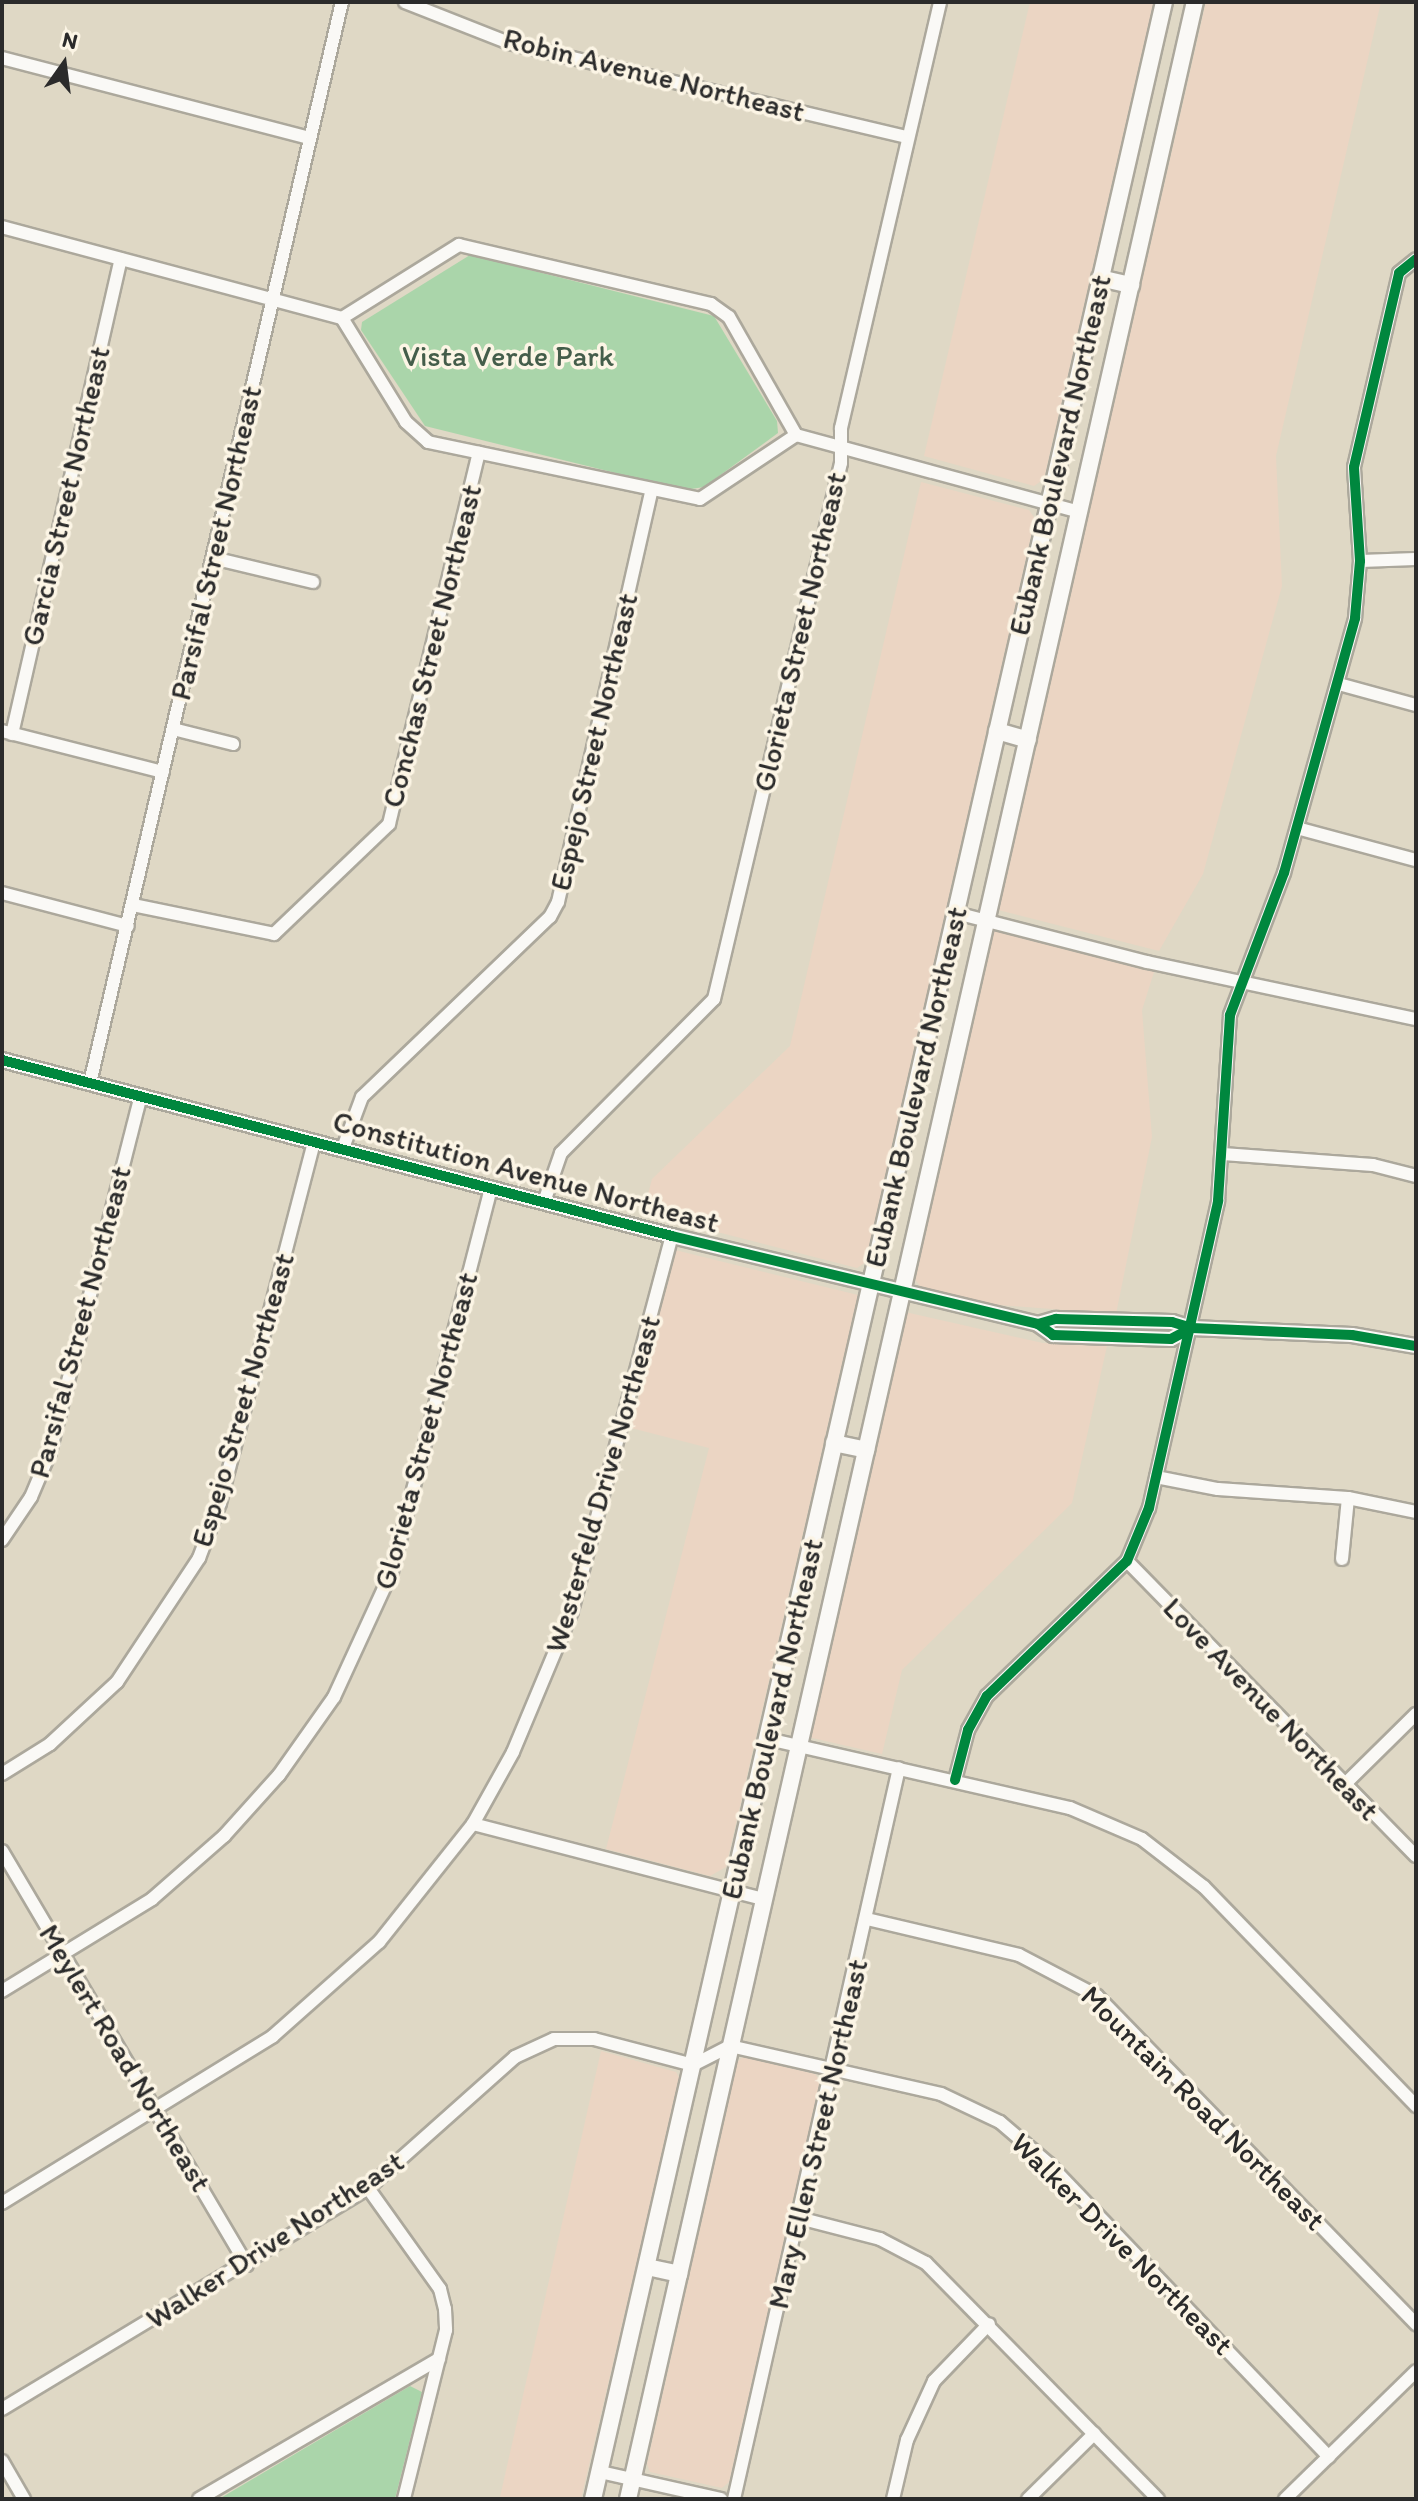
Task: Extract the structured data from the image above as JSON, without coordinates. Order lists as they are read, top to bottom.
{
  "streets": {
    "main road": ["Eubank Boulevard Northeast"],
    "street": [
      "Robin Avenue Northeast",
      "Garcia Street Northeast",
      "Parsifal Street Northeast",
      "Glorieta Street Northeast",
      "Conchas Street Northeast",
      "Espejo Street Northeast",
      "Constitution Avenue Northeast",
      "Westerfeld Drive Northeast",
      "Love Avenue Northeast",
      "Meylert Road Northeast",
      "Mountain Road Northeast",
      "Mary Ellen Street Northeast",
      "Walker Drive Northeast"
    ]
  },
  "crossings": [
    ["Robin Avenue Northeast", "Glorieta Street Northeast"],
    ["Eubank Boulevard Northeast", "Constitution Avenue Northeast"],
    ["Eubank Boulevard Northeast", "Walker Drive Northeast"],
    ["Parsifal Street Northeast", "Conchas Street Northeast"],
    ["Parsifal Street Northeast", "Constitution Avenue Northeast"],
    ["Glorieta Street Northeast", "Constitution Avenue Northeast"],
    ["Glorieta Street Northeast", "Meylert Road Northeast"],
    ["Espejo Street Northeast", "Constitution Avenue Northeast"],
    ["Constitution Avenue Northeast", "Westerfeld Drive Northeast"],
    ["Westerfeld Drive Northeast", "Meylert Road Northeast"],
    ["Meylert Road Northeast", "Walker Drive Northeast"],
    ["Mountain Road Northeast", "Mary Ellen Street Northeast"],
    ["Mary Ellen Street Northeast", "Walker Drive Northeast"]
  ],
  "parks": ["Vista Verde Park"],
  "north": "top"
}
